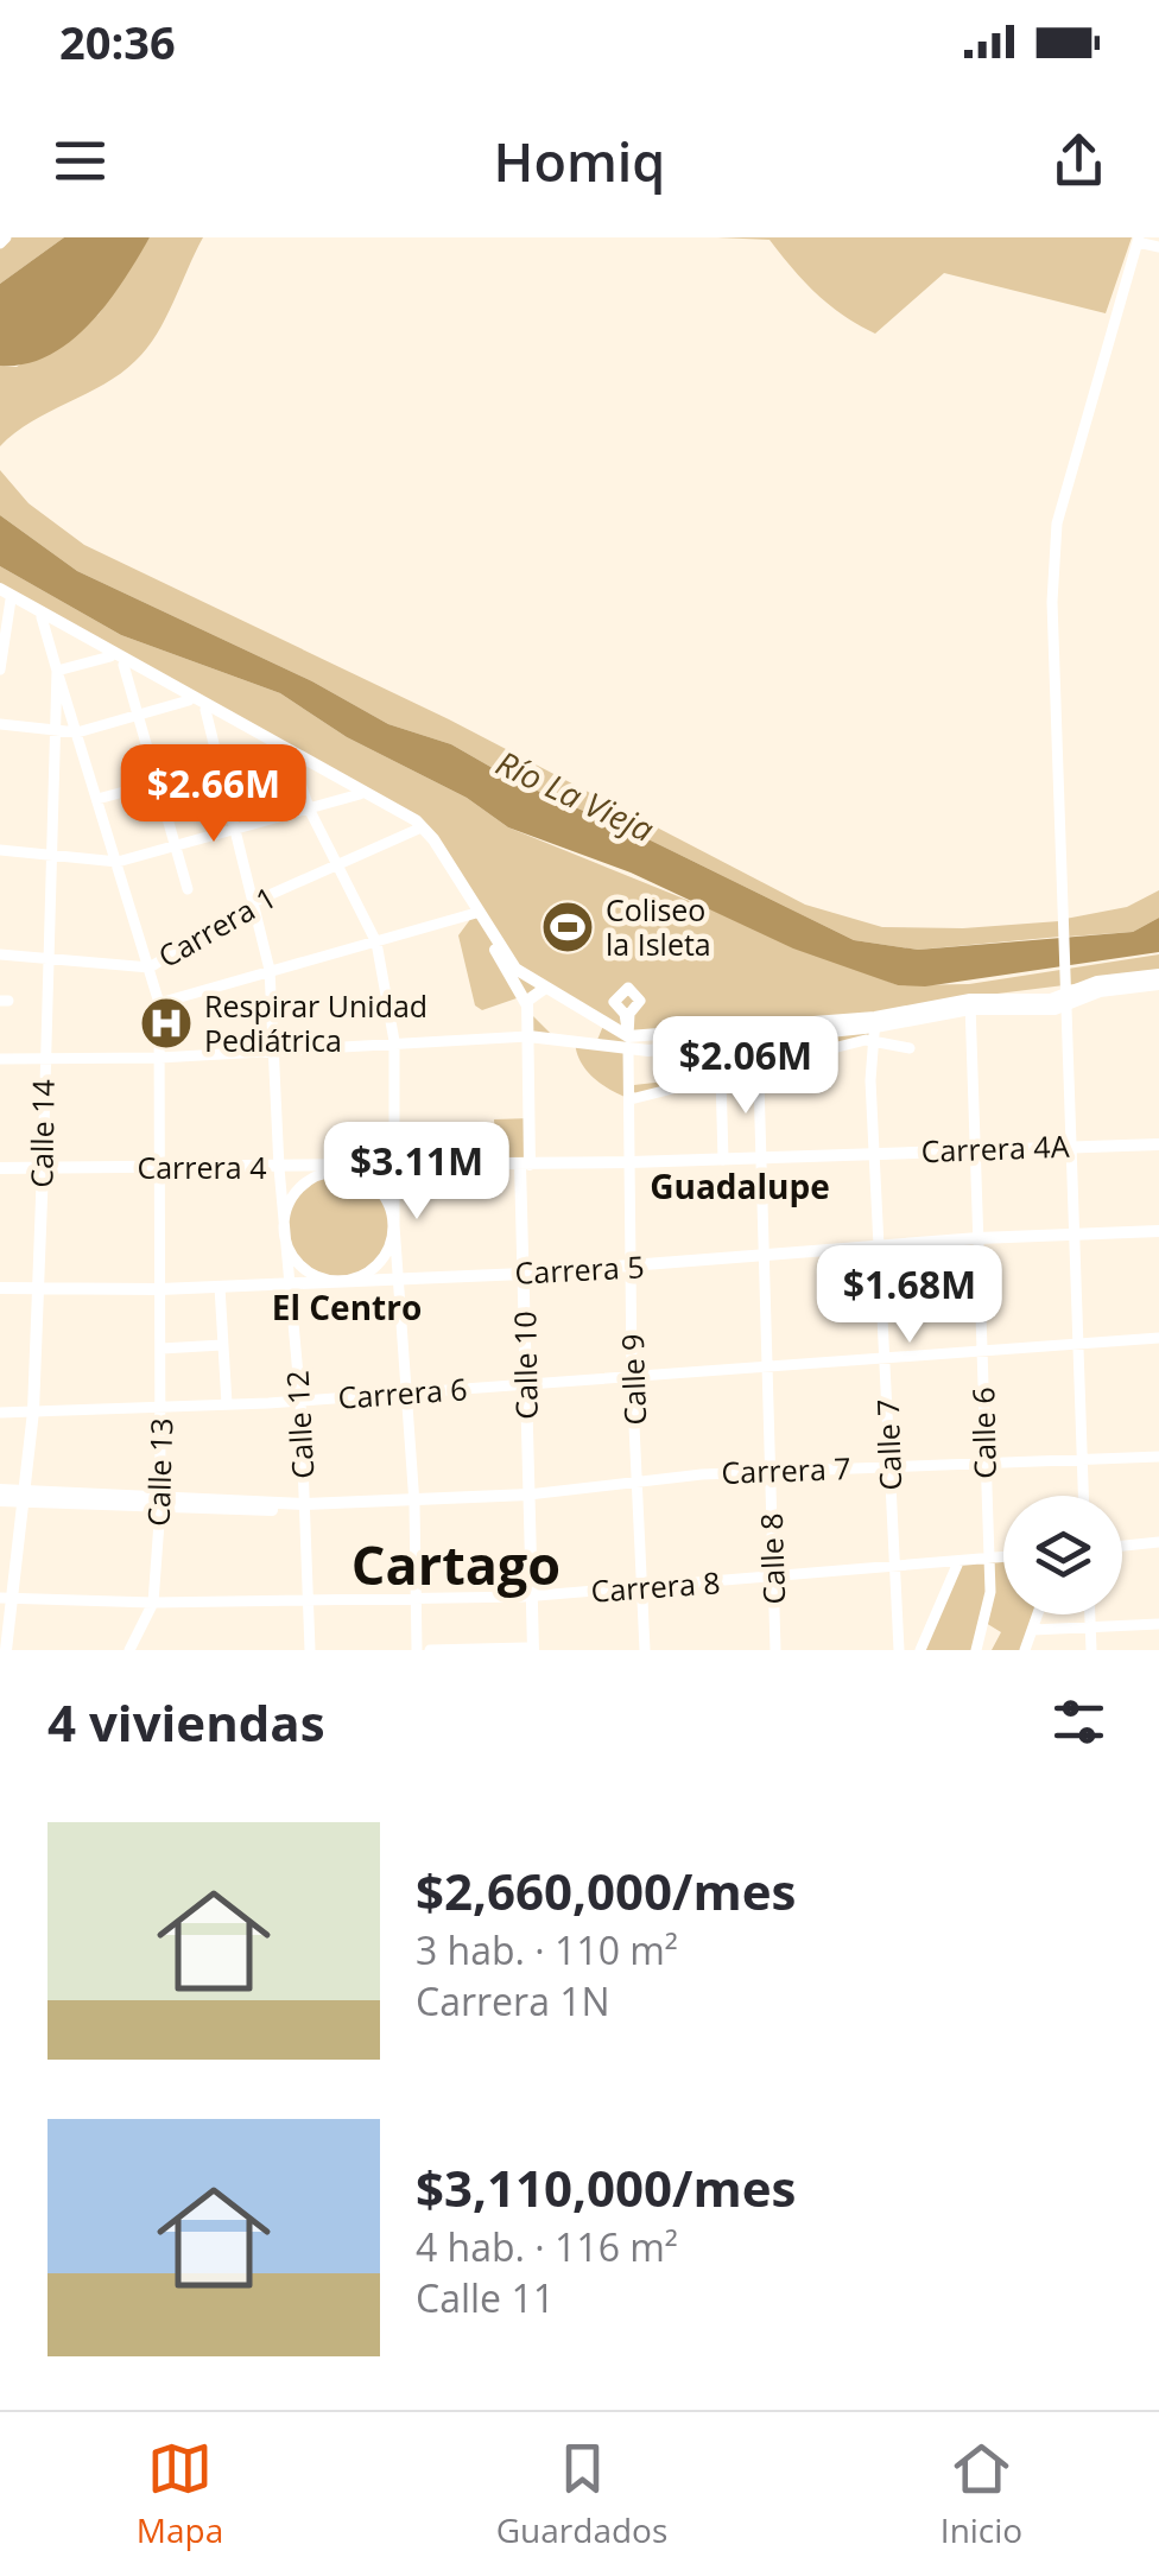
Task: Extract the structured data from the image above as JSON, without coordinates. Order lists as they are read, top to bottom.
{
  "streets": {
    "main road": [
      "Calle 14",
      "Carrera 4A",
      "Carrera 4",
      "Carrera 5",
      "Calle 10",
      "Carrera 7"
    ],
    "street": [
      "Carrera 1",
      "Calle 9",
      "Carrera 6",
      "Calle 12",
      "Calle 6",
      "Calle 7",
      "Calle 13",
      "Calle 8",
      "Carrera 8"
    ]
  },
  "crossings": [
    ["Carrera 1", "Calle 14"],
    ["Carrera 1", "Calle 12"],
    ["Calle 14", "Carrera 4"],
    ["Calle 14", "Carrera 5"],
    ["Calle 14", "Carrera 6"],
    ["Calle 14", "Carrera 7"],
    ["Calle 14", "Carrera 8"],
    ["Carrera 4A", "Carrera 4"],
    ["Carrera 4A", "Calle 6"],
    ["Carrera 4A", "Calle 7"],
    ["Carrera 4A", "Calle 8"],
    ["Carrera 4", "Carrera 5"],
    ["Carrera 4", "Calle 10"],
    ["Carrera 4", "Calle 9"],
    ["Carrera 4", "Calle 12"],
    ["Carrera 4", "Calle 13"],
    ["Carrera 4", "Calle 8"],
    ["Carrera 5", "Calle 10"],
    ["Carrera 5", "Calle 9"],
    ["Carrera 5", "Calle 12"],
    ["Carrera 5", "Calle 6"],
    ["Carrera 5", "Calle 7"],
    ["Carrera 5", "Calle 13"],
    ["Carrera 5", "Calle 8"],
    ["Calle 10", "Carrera 6"],
    ["Calle 10", "Carrera 7"],
    ["Calle 10", "Carrera 8"],
    ["Calle 9", "Carrera 6"],
    ["Calle 9", "Carrera 7"],
    ["Calle 9", "Carrera 8"],
    ["Carrera 6", "Calle 12"],
    ["Carrera 6", "Calle 6"],
    ["Carrera 6", "Calle 7"],
    ["Carrera 6", "Calle 13"],
    ["Carrera 6", "Calle 8"],
    ["Calle 12", "Carrera 7"],
    ["Calle 12", "Carrera 8"],
    ["Calle 6", "Carrera 7"],
    ["Calle 6", "Carrera 8"],
    ["Calle 7", "Carrera 7"],
    ["Calle 7", "Carrera 8"],
    ["Carrera 7", "Calle 13"],
    ["Carrera 7", "Calle 8"],
    ["Calle 13", "Carrera 8"],
    ["Calle 8", "Carrera 8"]
  ],
  "districts": ["Guadalupe", "El Centro", "Cartago"],
  "water": ["Río La Vieja"],
  "places": {
    "sports": ["Coliseo la Isleta"],
    "hospital": ["Respirar Unidad Pediátrica"]
  },
  "page": {
    "status": "20:36",
    "header": "Homiq",
    "price": [
      "$2.66M",
      "$2.06M",
      "$3.11M",
      "$1.68M"
    ],
    "heading": "4 viviendas",
    "list": [
      {
        "name": "$2,660,000/mes",
        "note": "3 hab. · 110 m² · Carrera 1N"
      },
      {
        "name": "$3,110,000/mes",
        "note": "4 hab. · 116 m² · Calle 11"
      }
    ],
    "tabs": ["Mapa", "Guardados", "Inicio"]
  }
}
